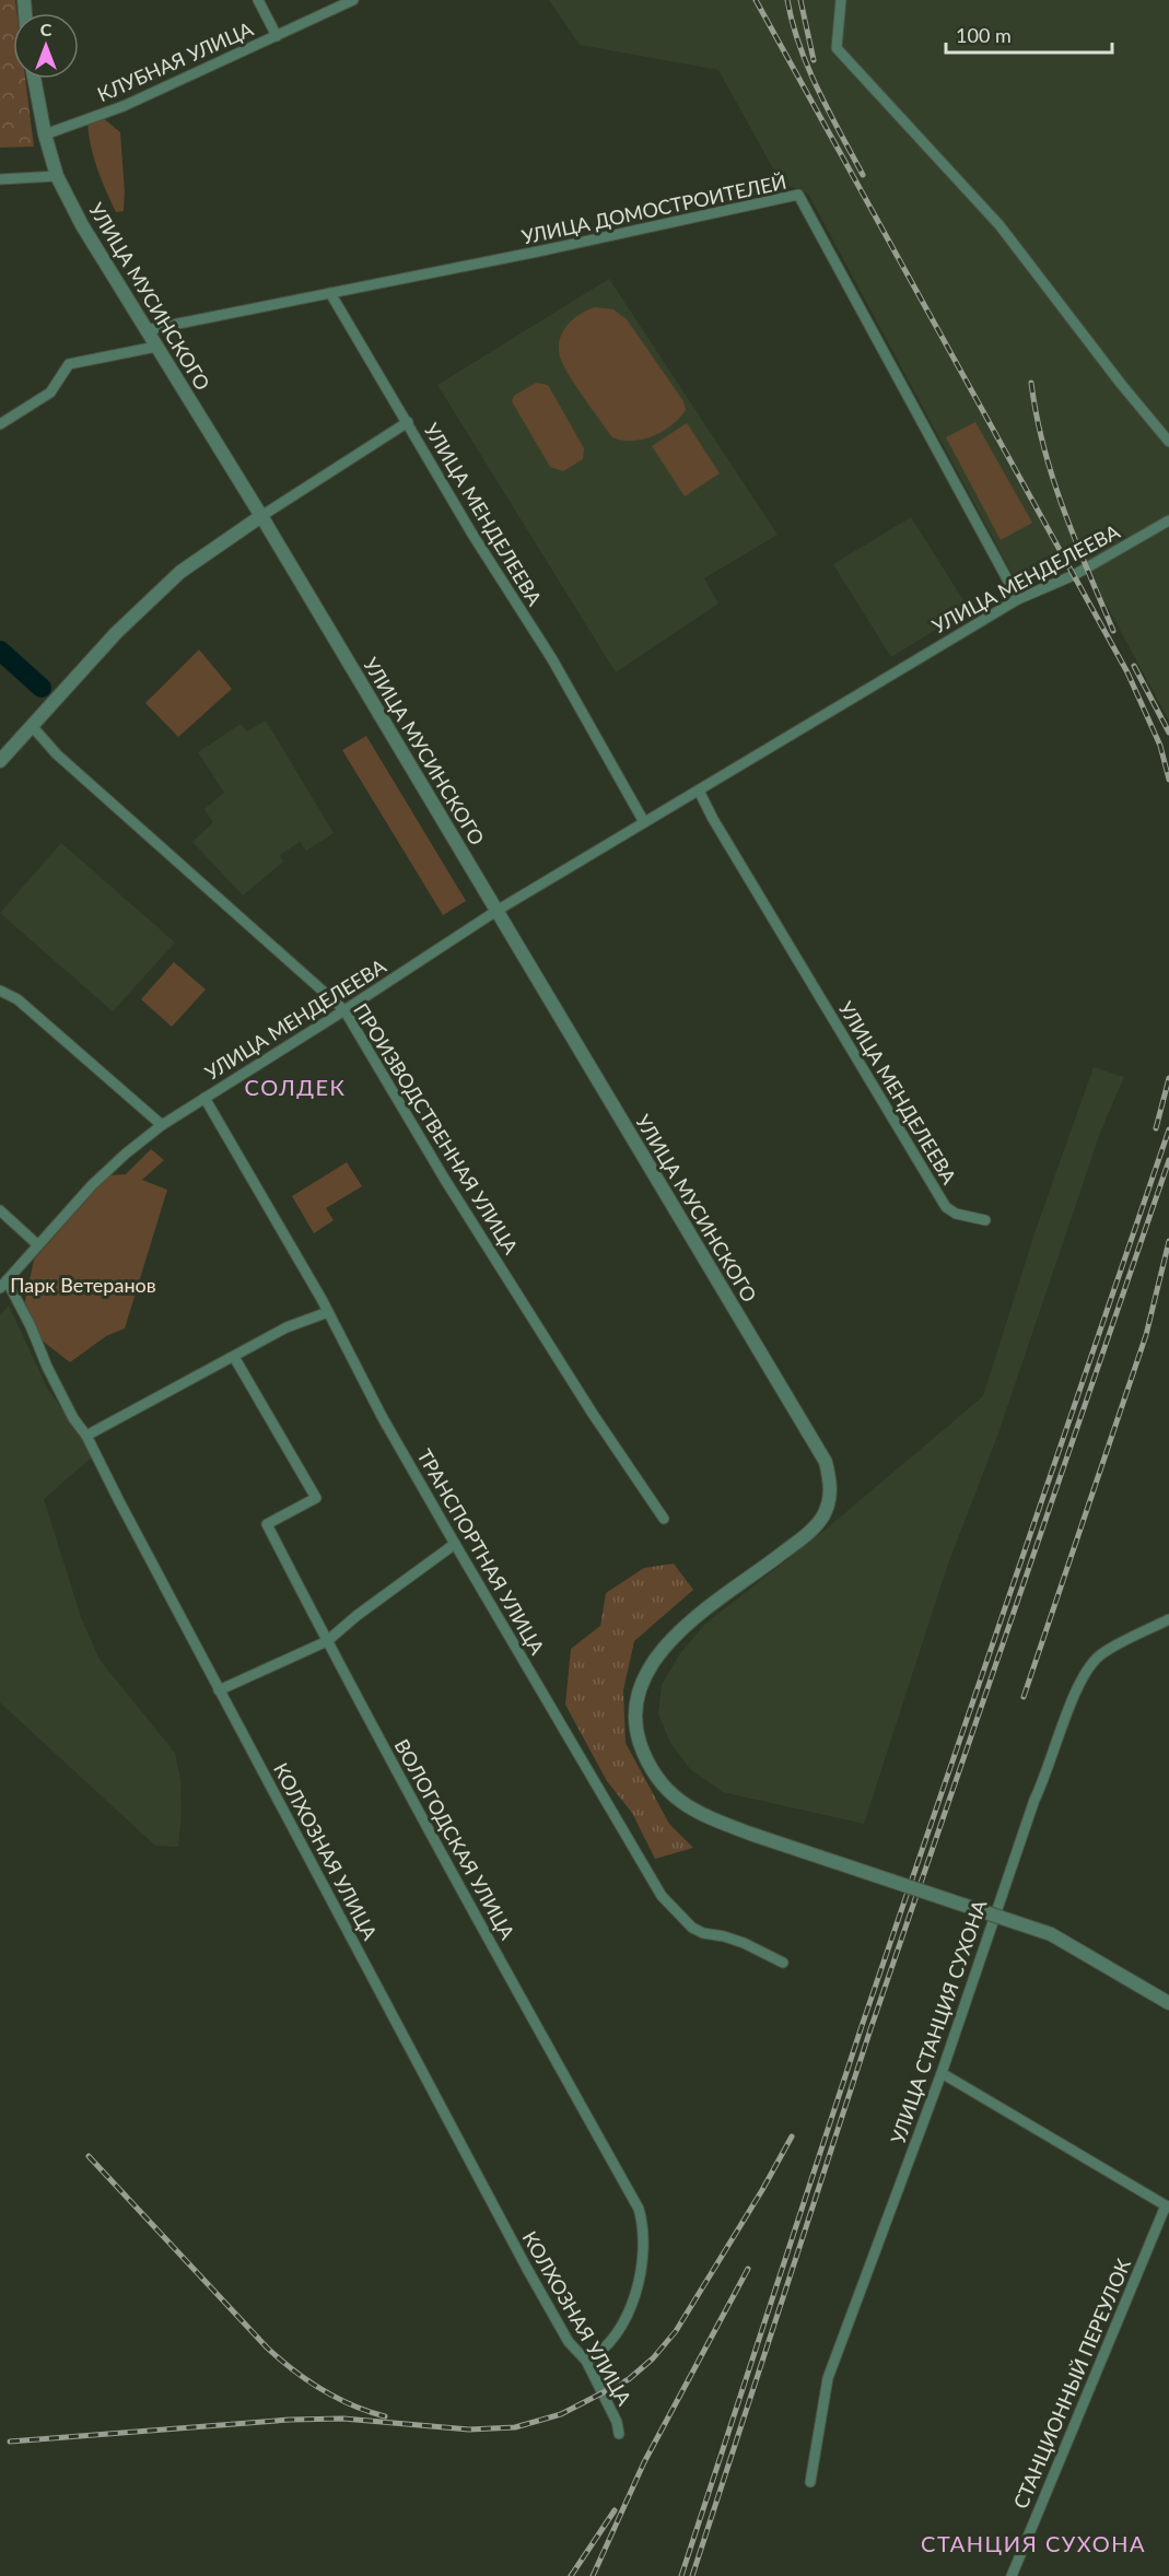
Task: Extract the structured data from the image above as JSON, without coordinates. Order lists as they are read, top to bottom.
{
  "streets": {
    "street": [
      "КЛУБНАЯ УЛИЦА",
      "УЛИЦА ДОМОСТРОИТЕЛЕЙ",
      "УЛИЦА МУСИНСКОГО",
      "УЛИЦА МЕНДЕЛЕЕВА",
      "ПРОИЗВОДСТВЕННАЯ УЛИЦА",
      "ТРАНСПОРТНАЯ УЛИЦА",
      "ВОЛОГОДСКАЯ УЛИЦА",
      "КОЛХОЗНАЯ УЛИЦА",
      "УЛИЦА СТАНЦИЯ СУХОНА",
      "СТАНЦИОННЫЙ ПЕРЕУЛОК"
    ]
  },
  "crossings": [
    ["КЛУБНАЯ УЛИЦА", "УЛИЦА МУСИНСКОГО"],
    ["УЛИЦА ДОМОСТРОИТЕЛЕЙ", "УЛИЦА МУСИНСКОГО"],
    ["УЛИЦА ДОМОСТРОИТЕЛЕЙ", "УЛИЦА МЕНДЕЛЕЕВА"],
    ["УЛИЦА МУСИНСКОГО", "УЛИЦА МЕНДЕЛЕЕВА"],
    ["УЛИЦА МЕНДЕЛЕЕВА", "ПРОИЗВОДСТВЕННАЯ УЛИЦА"],
    ["УЛИЦА МЕНДЕЛЕЕВА", "ТРАНСПОРТНАЯ УЛИЦА"],
    ["УЛИЦА МЕНДЕЛЕЕВА", "КОЛХОЗНАЯ УЛИЦА"],
    ["ВОЛОГОДСКАЯ УЛИЦА", "КОЛХОЗНАЯ УЛИЦА"]
  ],
  "districts": ["СОЛДЕК", "СТАНЦИЯ СУХОНА"],
  "parks": ["Парк Ветеранов"],
  "scale_bar": "100 m",
  "north": "top"
}
